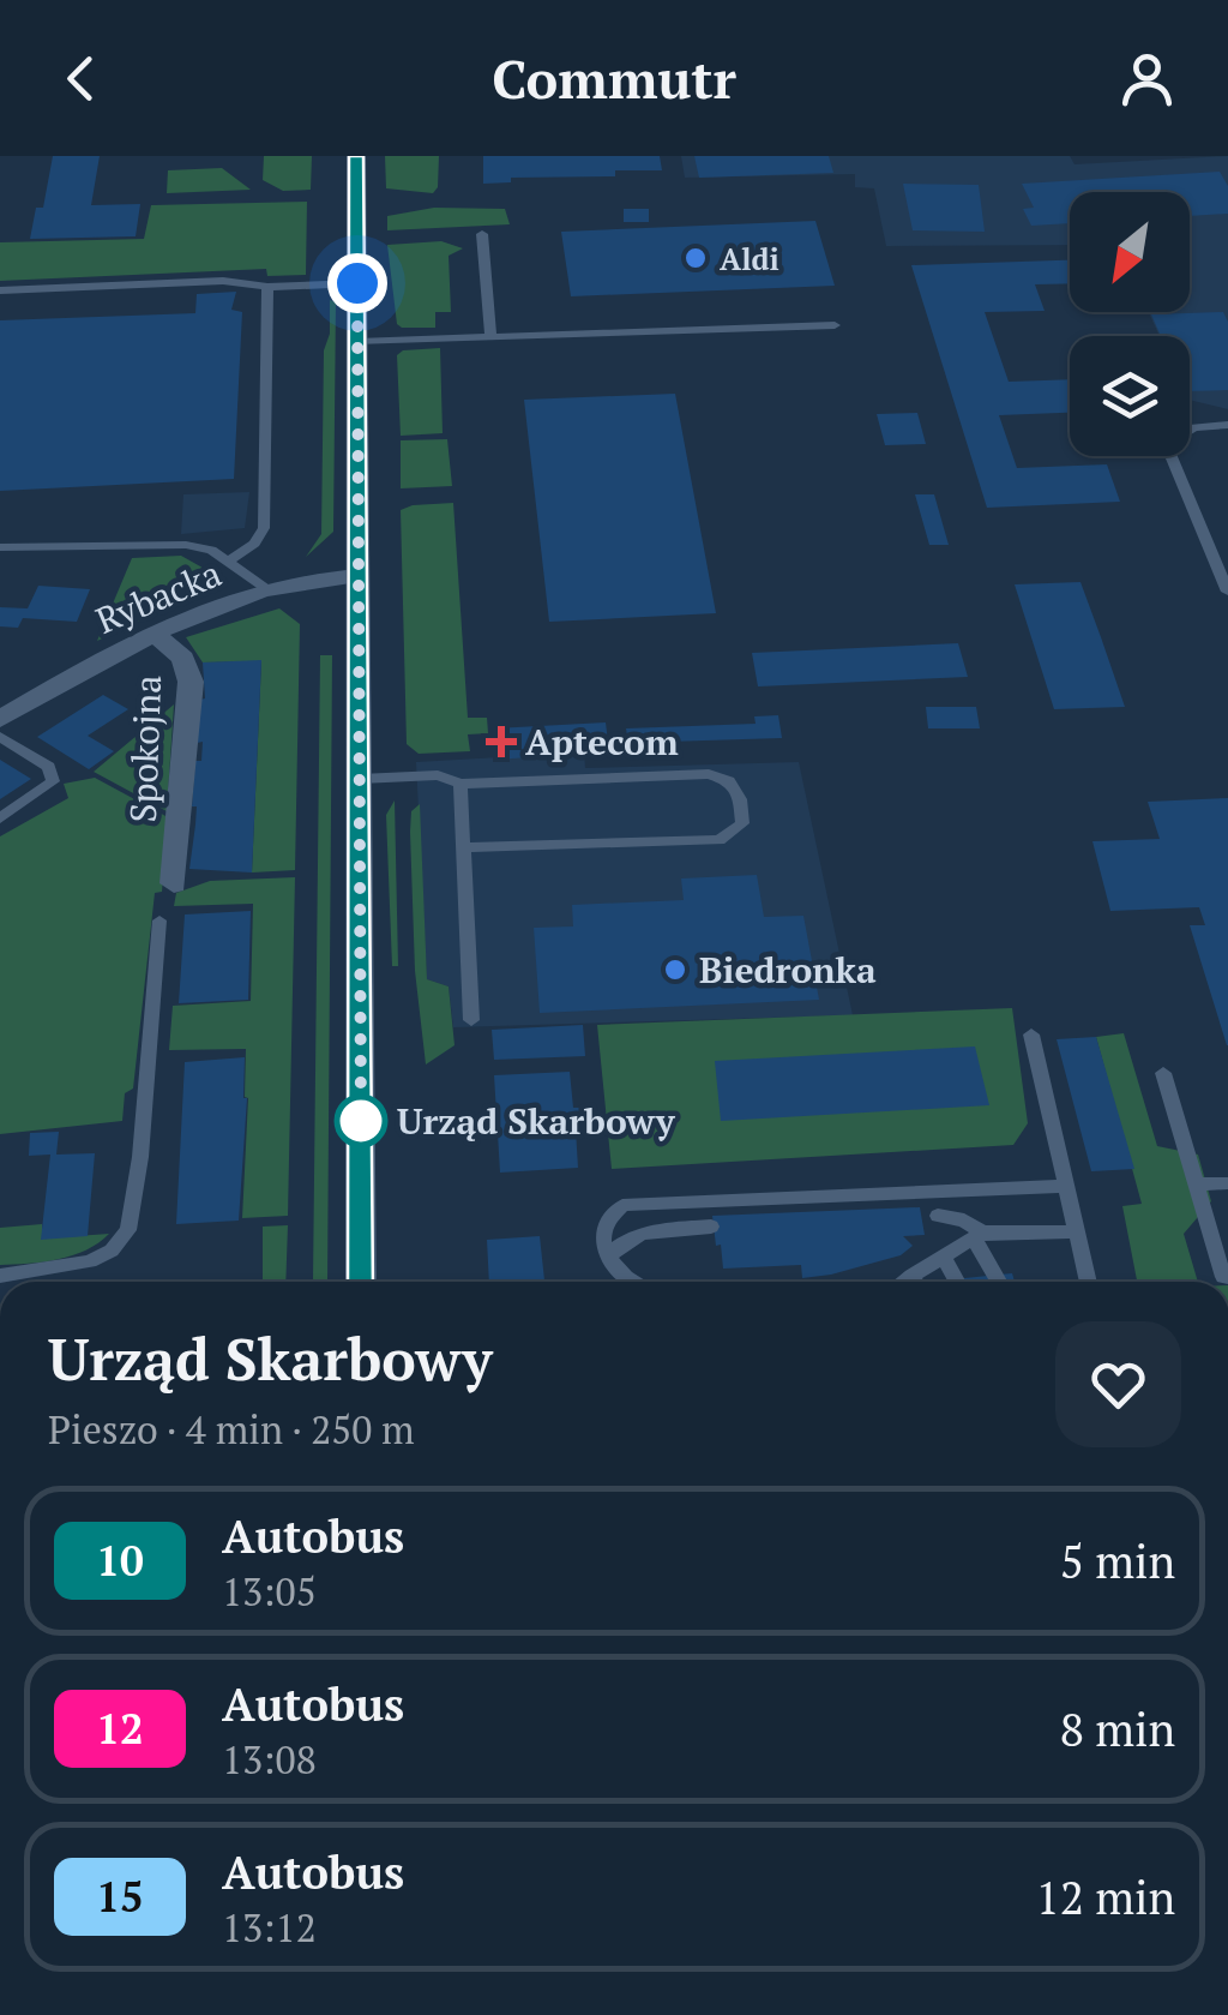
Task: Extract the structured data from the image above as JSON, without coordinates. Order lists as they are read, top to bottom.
{
  "streets": {
    "street": ["Rybacka", "Spokojna"]
  },
  "crossings": [
    ["Rybacka", "Spokojna"]
  ],
  "places": {
    "other": ["Aldi", "Biedronka", "Urząd Skarbowy"],
    "health": ["Aptecom"]
  },
  "lines": ["bus line 10"],
  "north": "bottom left",
  "page": {
    "header": "Commutr",
    "heading": ["Urząd Skarbowy", "Pieszo · 4 min · 250 m"],
    "list": [
      {
        "mark": "10",
        "name": "Autobus",
        "note": "13:05",
        "value": "5 min"
      },
      {
        "mark": "12",
        "name": "Autobus",
        "note": "13:08",
        "value": "8 min"
      },
      {
        "mark": "15",
        "name": "Autobus",
        "note": "13:12",
        "value": "12 min"
      }
    ]
  }
}
